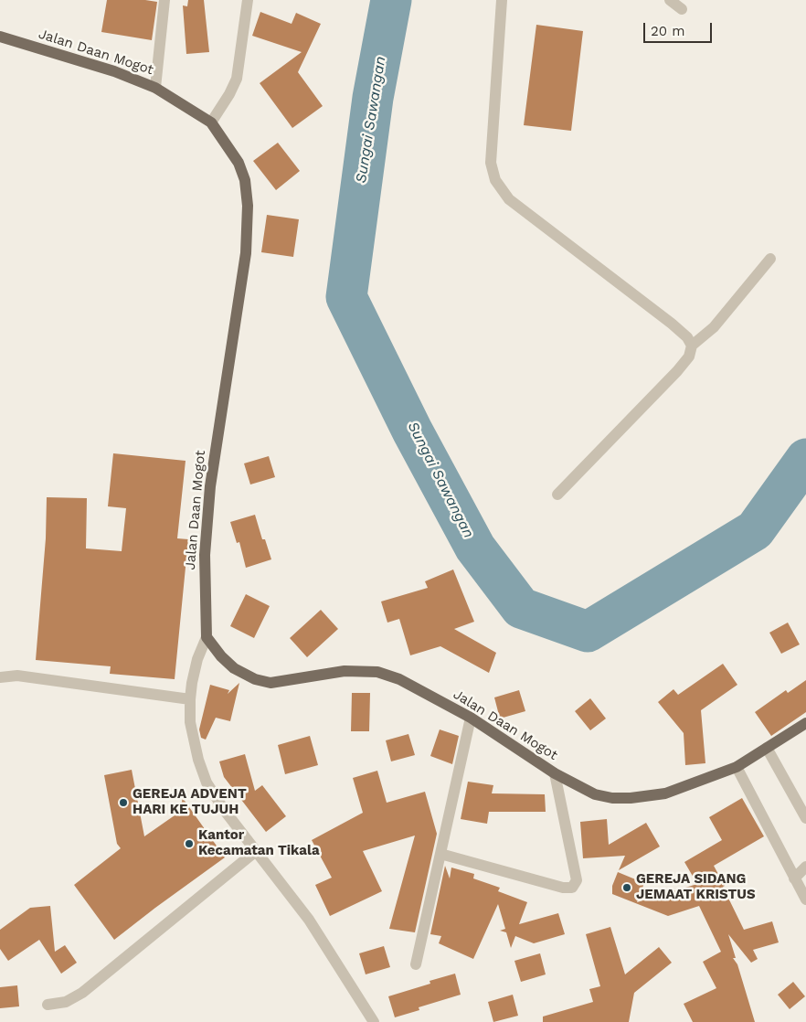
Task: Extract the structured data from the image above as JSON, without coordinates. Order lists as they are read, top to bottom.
{
  "streets": {
    "main road": ["Jalan Daan Mogot"]
  },
  "water": ["Sungai Sawangan"],
  "places": ["GEREJA ADVENT HARI KE TUJUH", "Kantor Kecamatan Tikala", "GEREJA SIDANG JEMAAT KRISTUS"],
  "scale_bar": "20 m"
}
